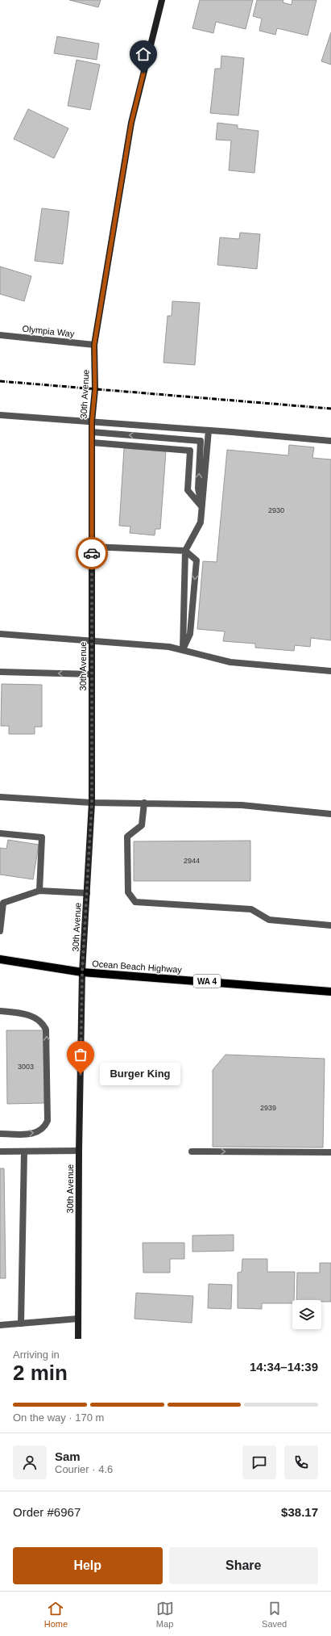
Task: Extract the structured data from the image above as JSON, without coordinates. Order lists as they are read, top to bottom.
{
  "streets": {
    "main road": ["Ocean Beach Highway", "WA 4"],
    "street": ["Olympia Way", "30th Avenue"]
  },
  "crossings": [
    ["Olympia Way", "30th Avenue"],
    ["30th Avenue", "Ocean Beach Highway"]
  ],
  "places": ["Burger King"],
  "house_numbers": [
    "2930",
    "2944",
    "3003",
    "2939"
  ],
  "page": {
    "bubble": "Burger King",
    "heading": ["2 min", "Arriving in", "14:34–14:39"],
    "panel": [
      "Sam",
      "Courier · 4.6",
      "Order #6967",
      "$38.17"
    ],
    "bar": "On the way · 170 m",
    "buttons": ["Help", "Share"],
    "tabs": ["Home", "Map", "Saved"]
  }
}
